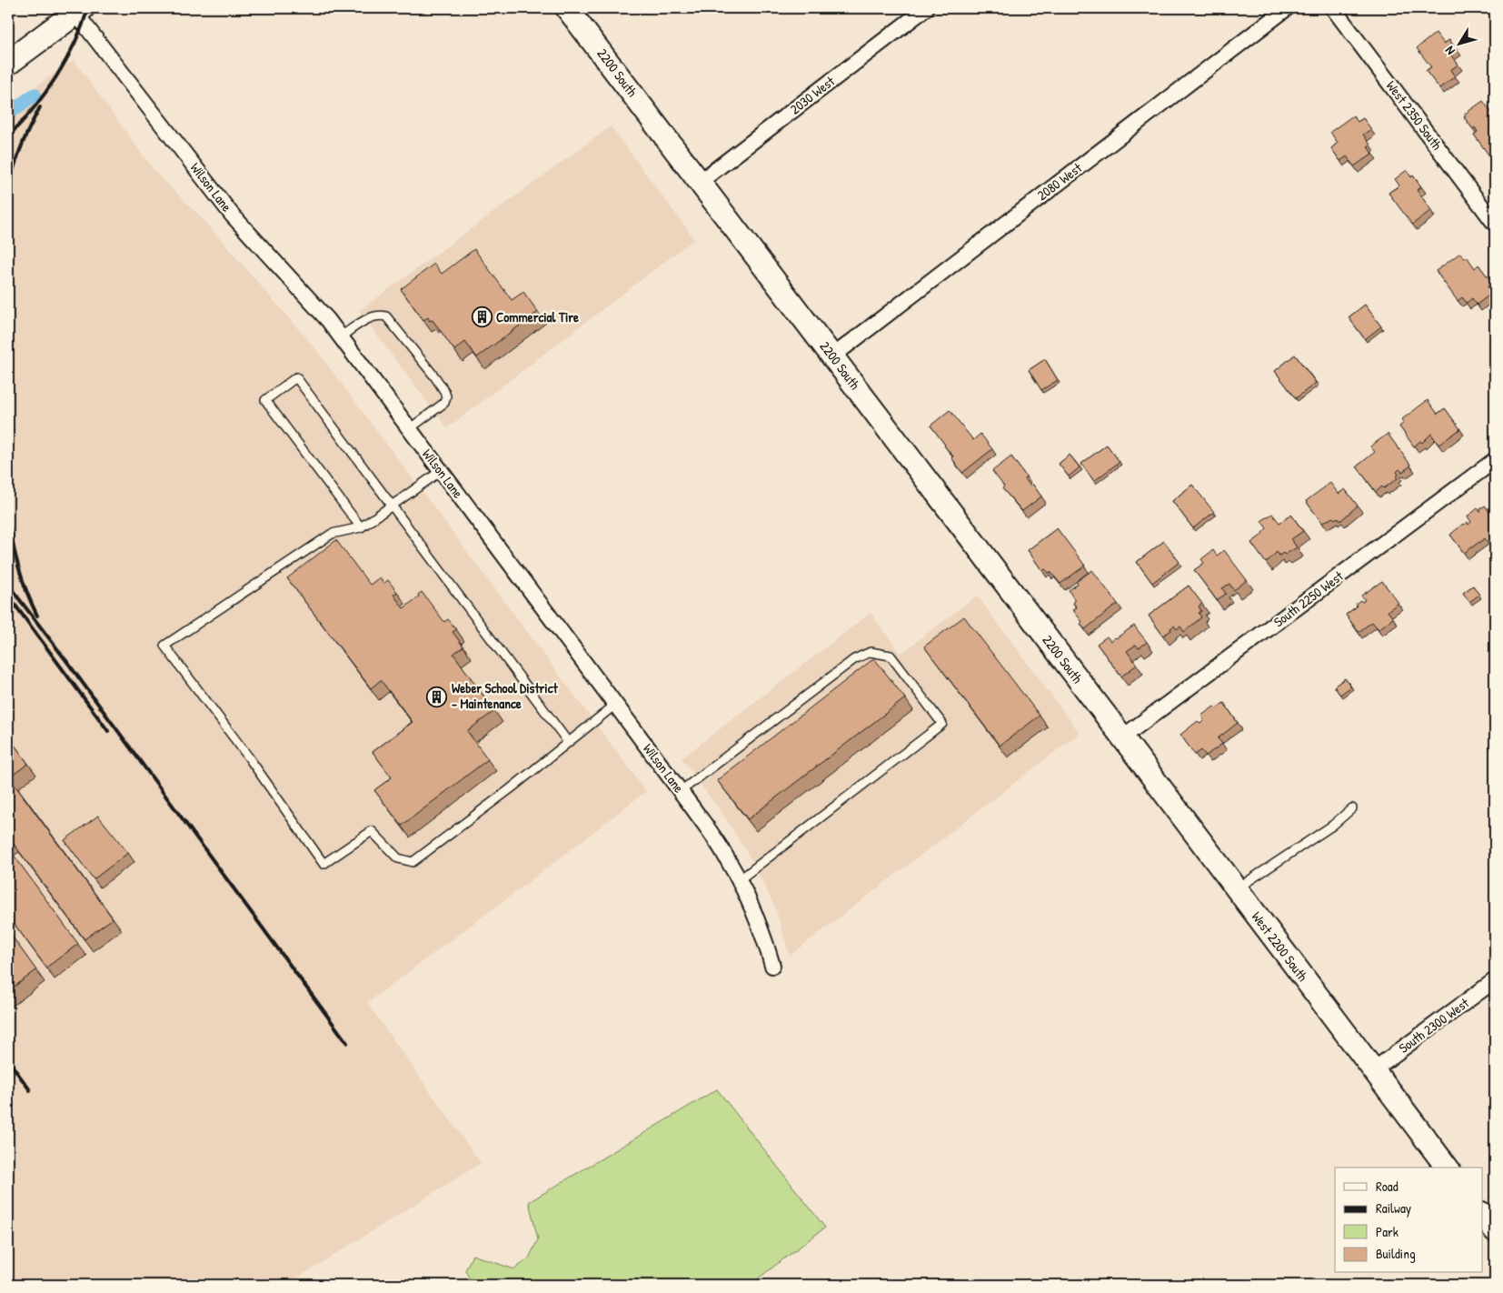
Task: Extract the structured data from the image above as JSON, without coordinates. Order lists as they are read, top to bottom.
{
  "streets": {
    "street": [
      "2200 South",
      "2030 West",
      "West 2350 South",
      "2080 West",
      "Wilson Lane",
      "South 2250 West",
      "West 2200 South",
      "South 2300 West"
    ]
  },
  "crossings": [
    ["2200 South", "2030 West"],
    ["2200 South", "2080 West"],
    ["2200 South", "South 2250 West"],
    ["2200 South", "West 2200 South"],
    ["South 2250 West", "West 2200 South"],
    ["West 2200 South", "South 2300 West"]
  ],
  "places": {
    "building": ["Commercial Tire", "Weber School District - Maintenance"]
  },
  "legend": [
    "Road",
    "Railway",
    "Park",
    "Building"
  ],
  "north": "bottom left"
}
